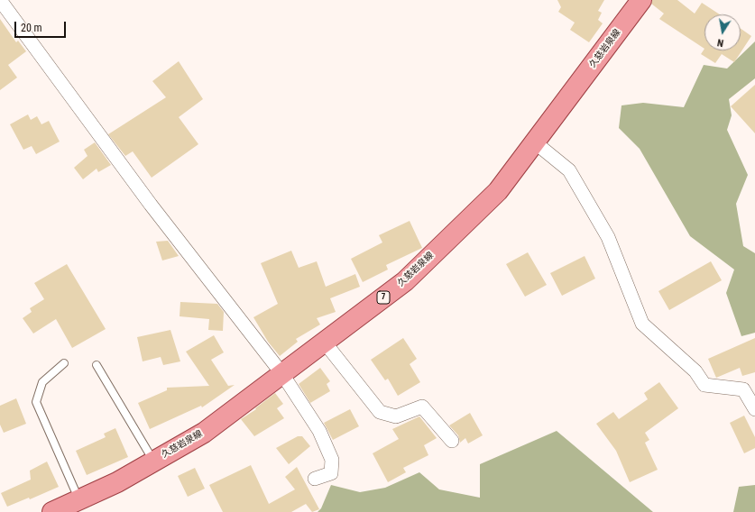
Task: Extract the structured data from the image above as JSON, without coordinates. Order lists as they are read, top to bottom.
{
  "streets": {
    "main road": ["久慈岩泉線", "7"]
  },
  "scale_bar": "20 m",
  "north": "bottom"
}
